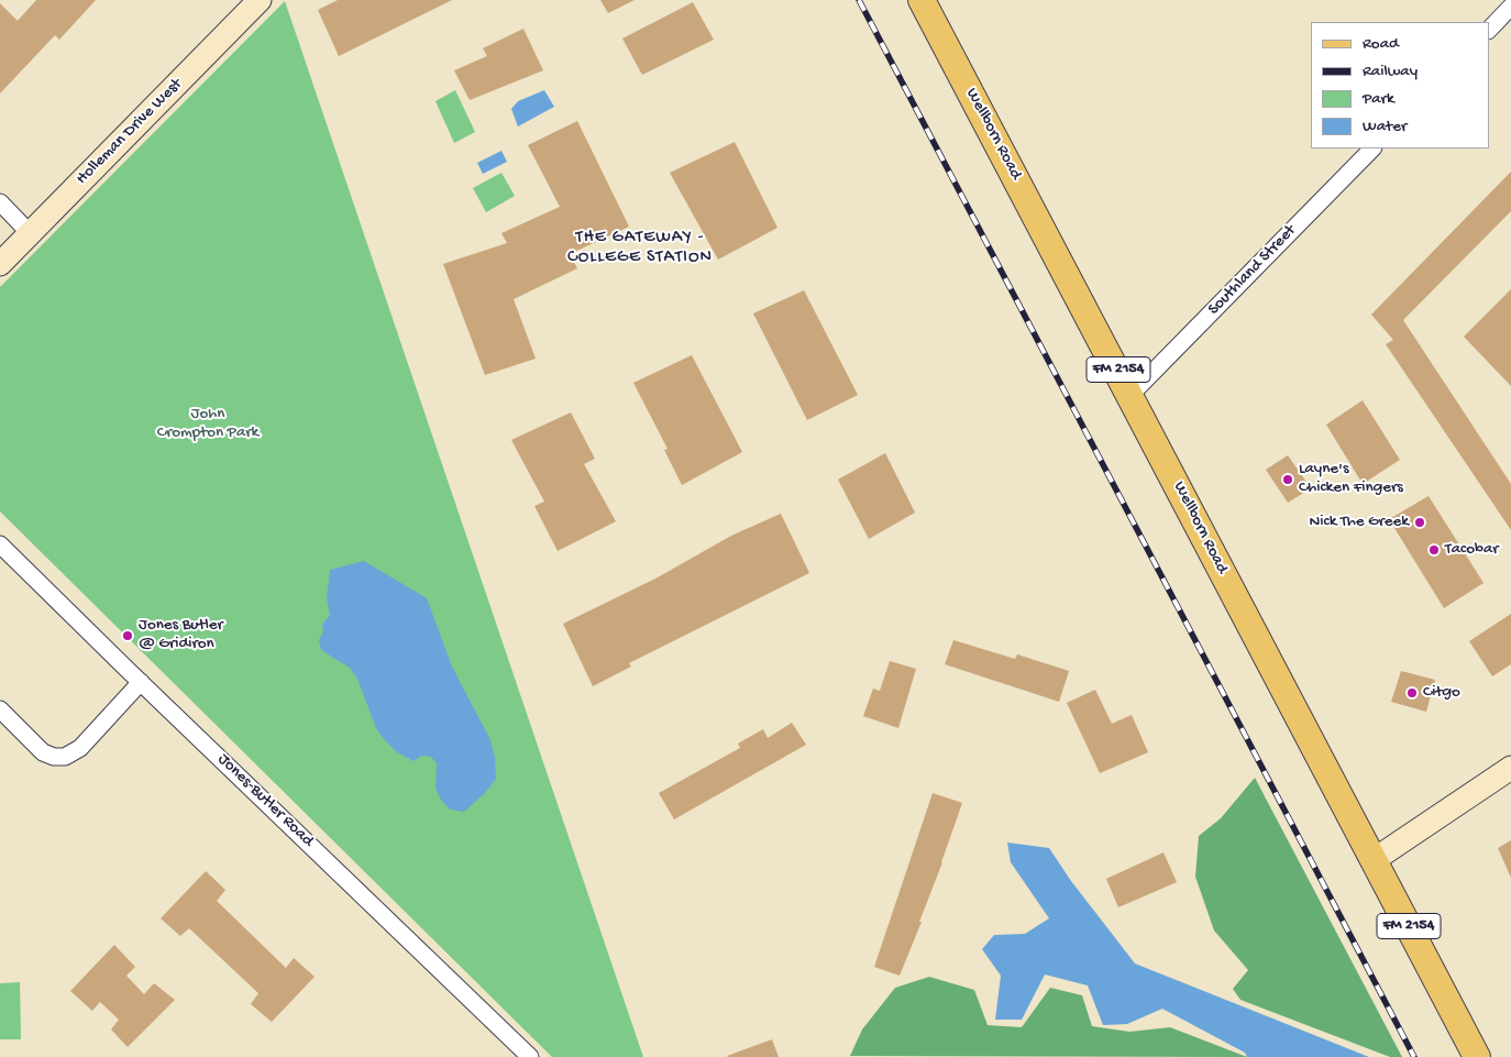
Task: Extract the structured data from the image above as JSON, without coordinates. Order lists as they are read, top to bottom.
{
  "streets": {
    "main road": ["Wellborn Road", "FM 2154"],
    "street": ["Holleman Drive West", "Southland Street", "Jones-Butler Road"]
  },
  "crossings": [
    ["Wellborn Road", "Southland Street"]
  ],
  "districts": ["THE GATEWAY - COLLEGE STATION"],
  "parks": ["John Crompton Park"],
  "places": [
    "Layne's Chicken Fingers",
    "Nick The Greek",
    "Tacobar",
    "Jones Butler @ Gridiron",
    "Citgo"
  ],
  "legend": [
    "Road",
    "Railway",
    "Park",
    "Water"
  ]
}
